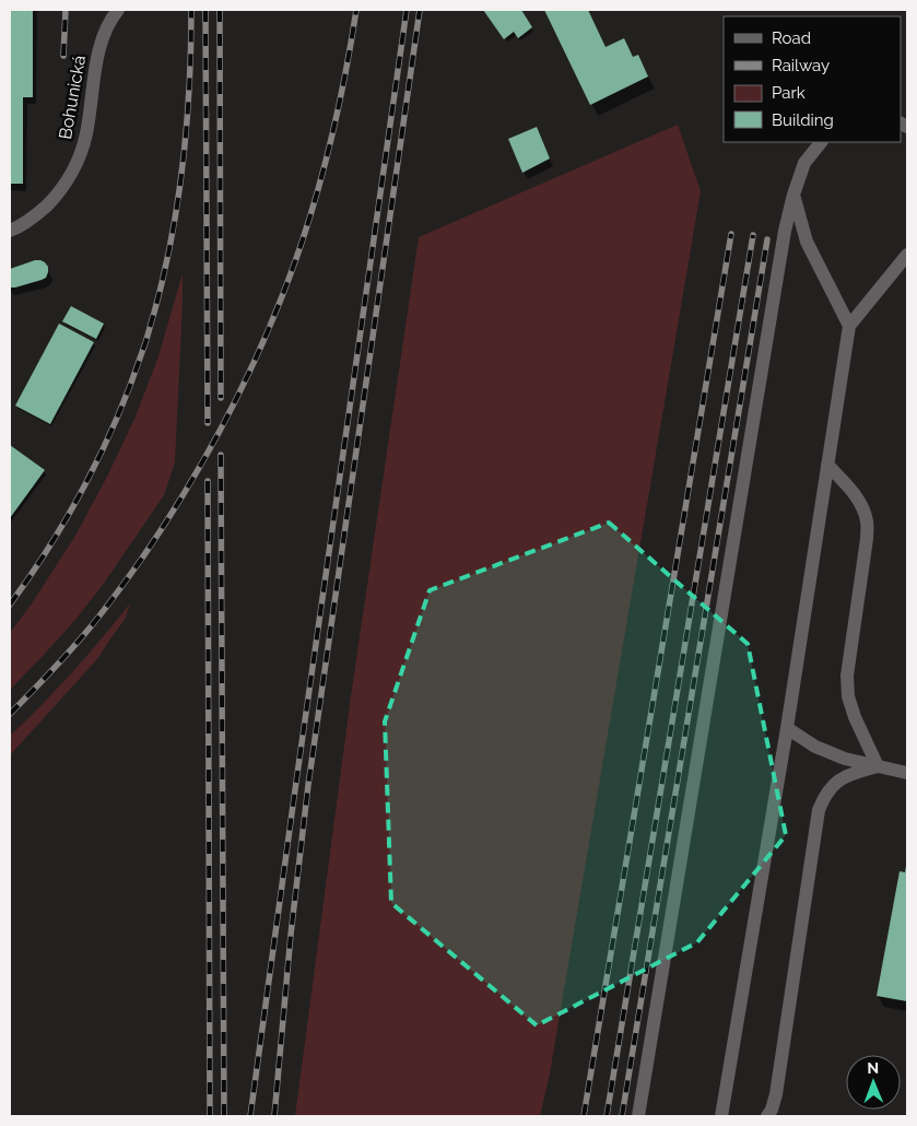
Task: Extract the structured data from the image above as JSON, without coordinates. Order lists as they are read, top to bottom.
{
  "streets": {
    "street": ["Bohunická"]
  },
  "legend": [
    "Road",
    "Railway",
    "Park",
    "Building"
  ],
  "north": "top"
}
